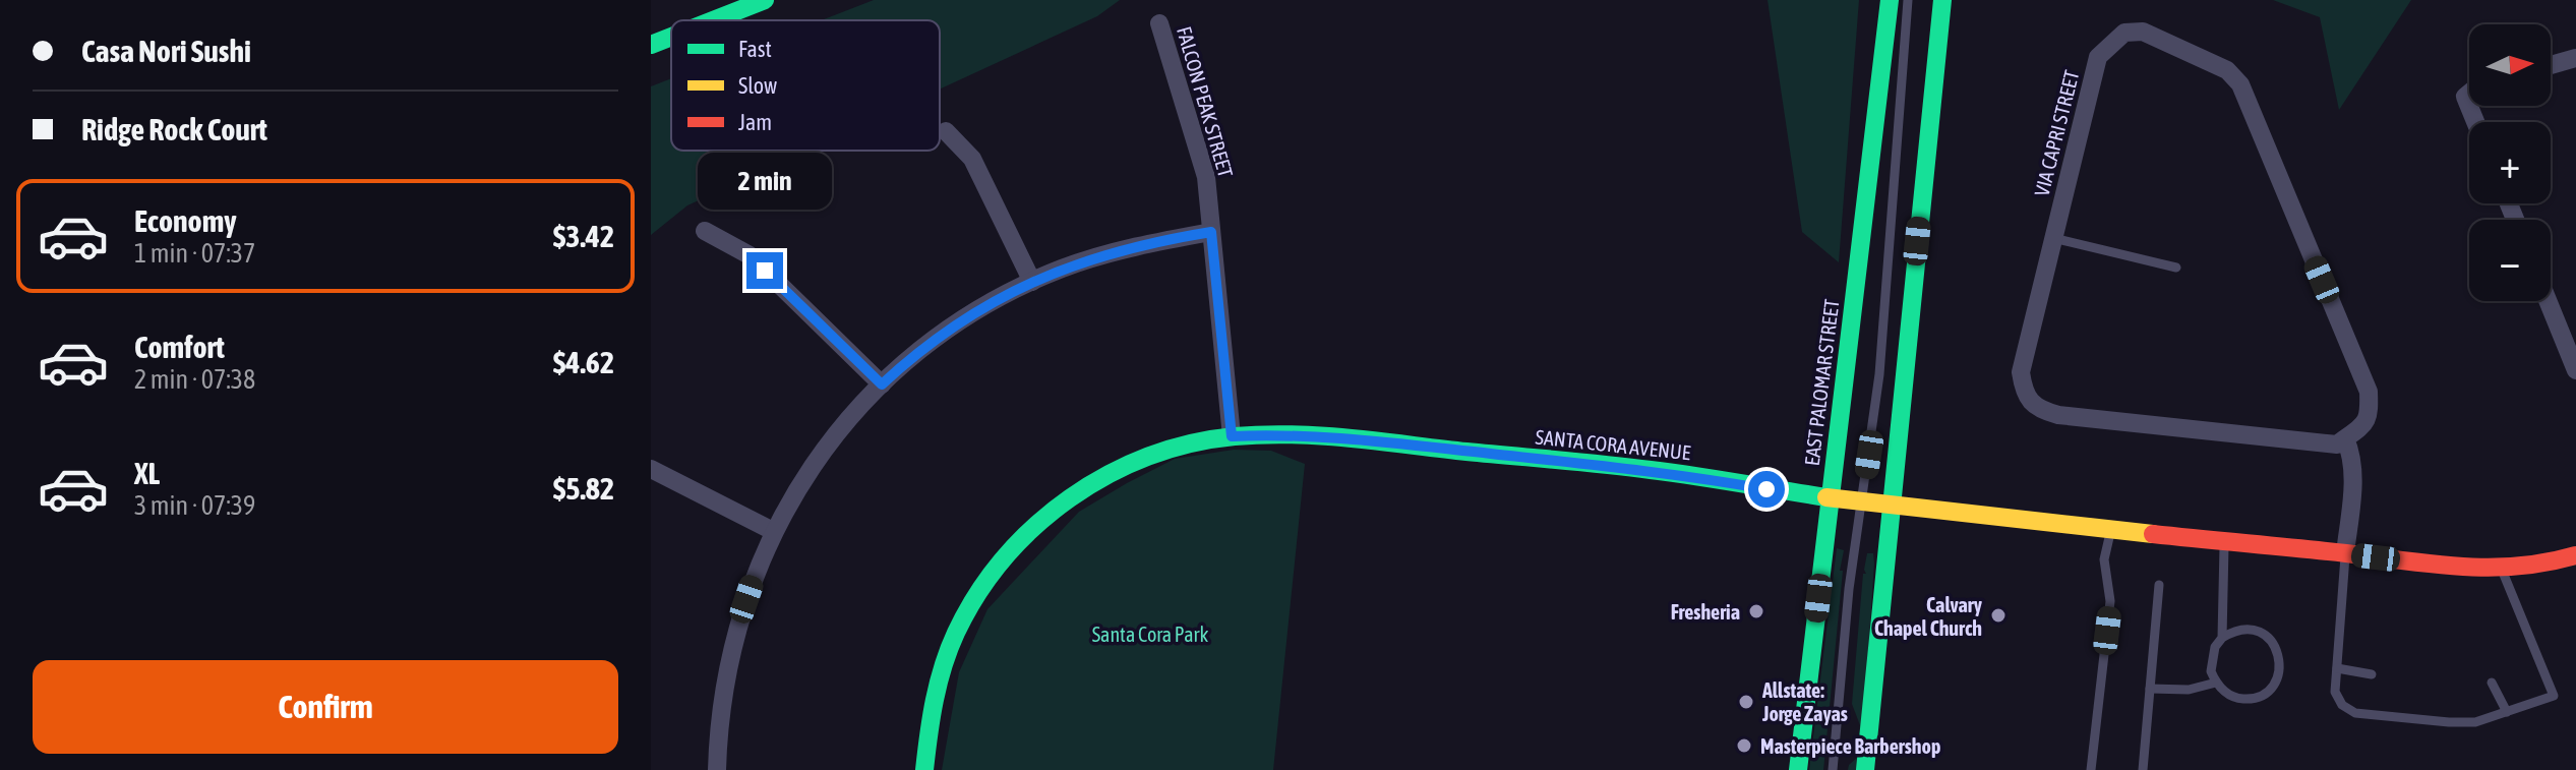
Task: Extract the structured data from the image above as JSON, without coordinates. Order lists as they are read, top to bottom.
{
  "streets": {
    "street": [
      "FALCON PEAK STREET",
      "VIA CAPRI STREET",
      "EAST PALOMAR STREET",
      "SANTA CORA AVENUE"
    ]
  },
  "crossings": [
    ["FALCON PEAK STREET", "SANTA CORA AVENUE"],
    ["EAST PALOMAR STREET", "SANTA CORA AVENUE"]
  ],
  "parks": ["Santa Cora Park"],
  "places": [
    "Fresheria",
    "Calvary Chapel Church",
    "Allstate: Jorge Zayas",
    "Masterpiece Barbershop"
  ],
  "legend": ["Fast", "Slow", "Jam"],
  "north": "right",
  "page": {
    "banner": ["Casa Nori Sushi", "Ridge Rock Court"],
    "map_buttons": ["+", "−"],
    "bubble": "2 min",
    "list": [
      {
        "name": "Economy",
        "note": "1 min · 07:37",
        "value": "$3.42"
      },
      {
        "name": "Comfort",
        "note": "2 min · 07:38",
        "value": "$4.62"
      },
      {
        "name": "XL",
        "note": "3 min · 07:39",
        "value": "$5.82"
      }
    ],
    "buttons": "Confirm"
  }
}
